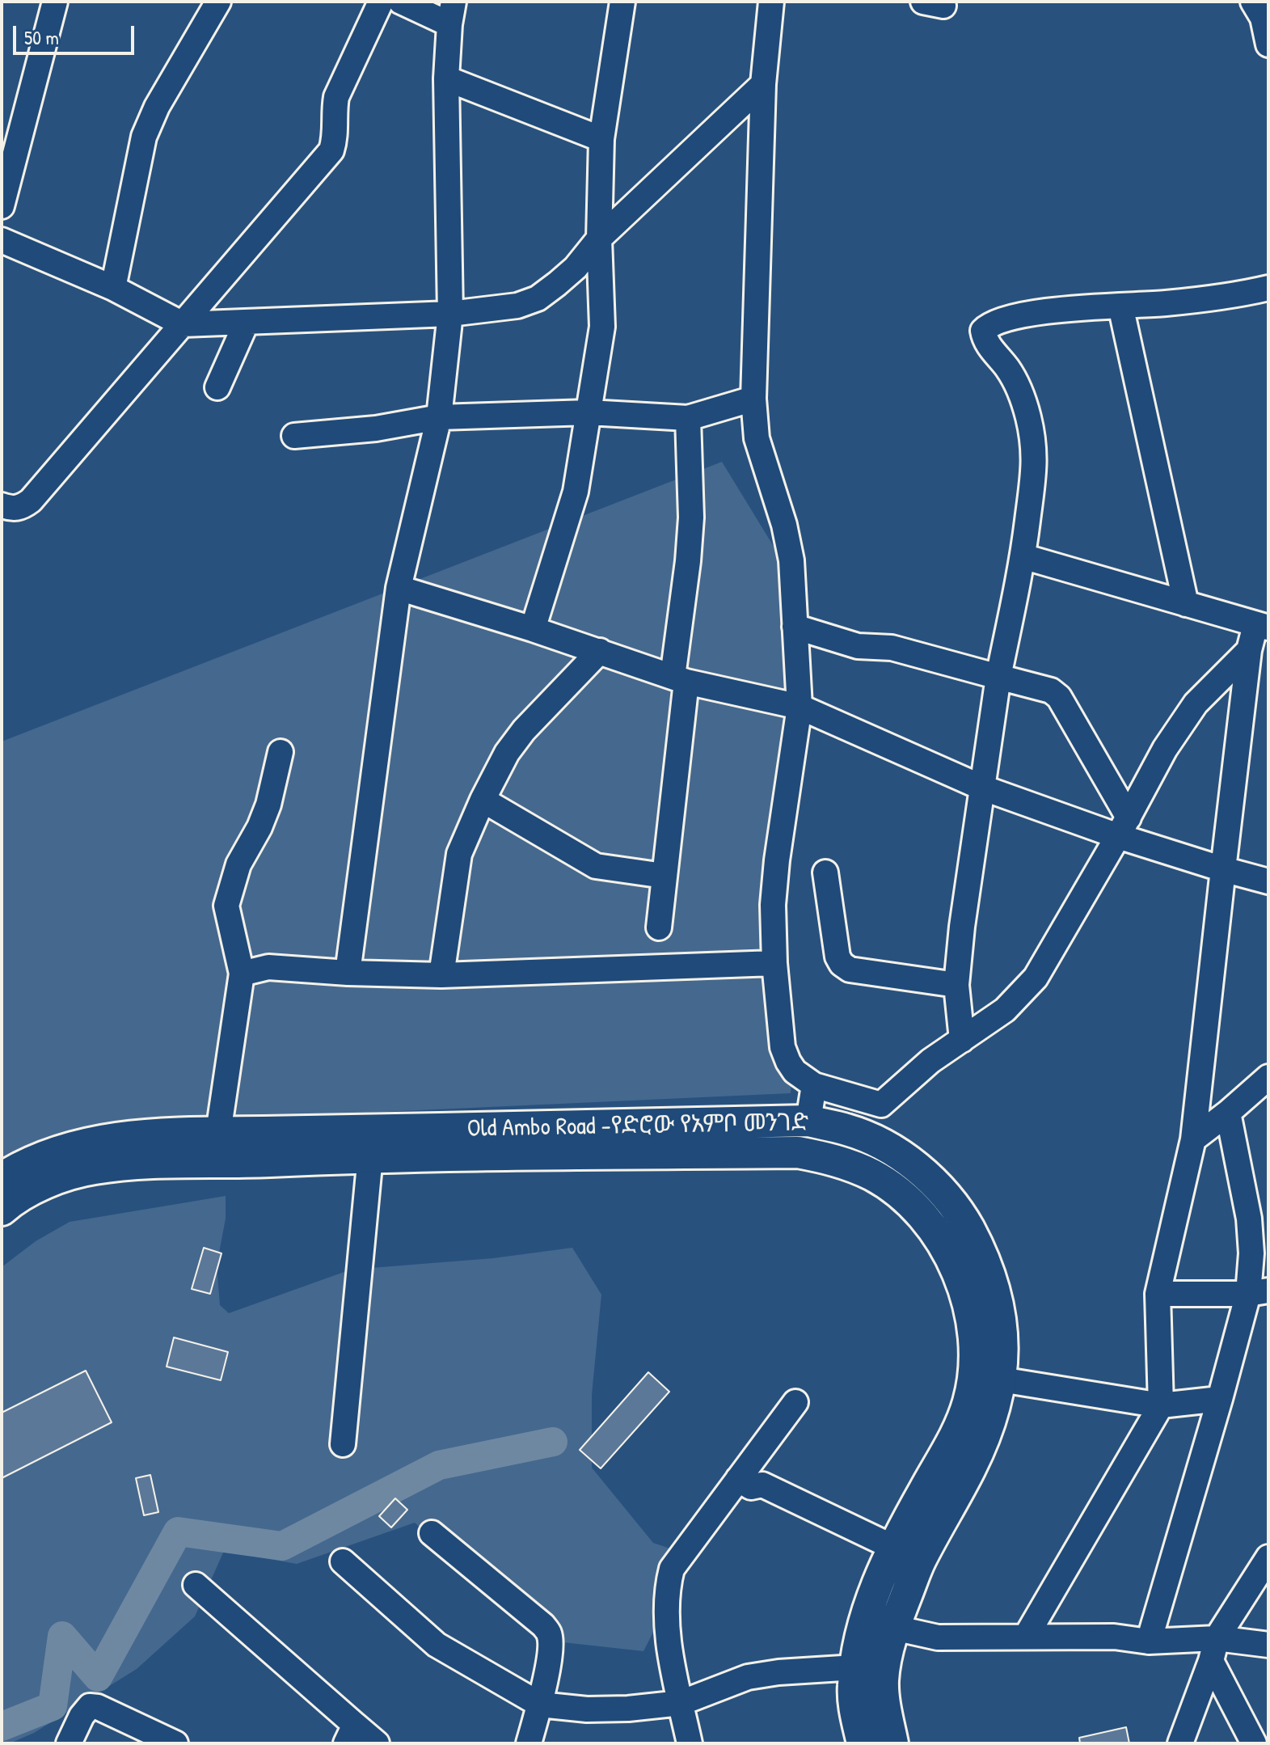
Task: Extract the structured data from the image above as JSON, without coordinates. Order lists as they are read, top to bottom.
{
  "streets": {
    "main road": ["Old Ambo Road -የድሮው የአምቦ መንገድ"]
  },
  "scale_bar": "50 m"
}
